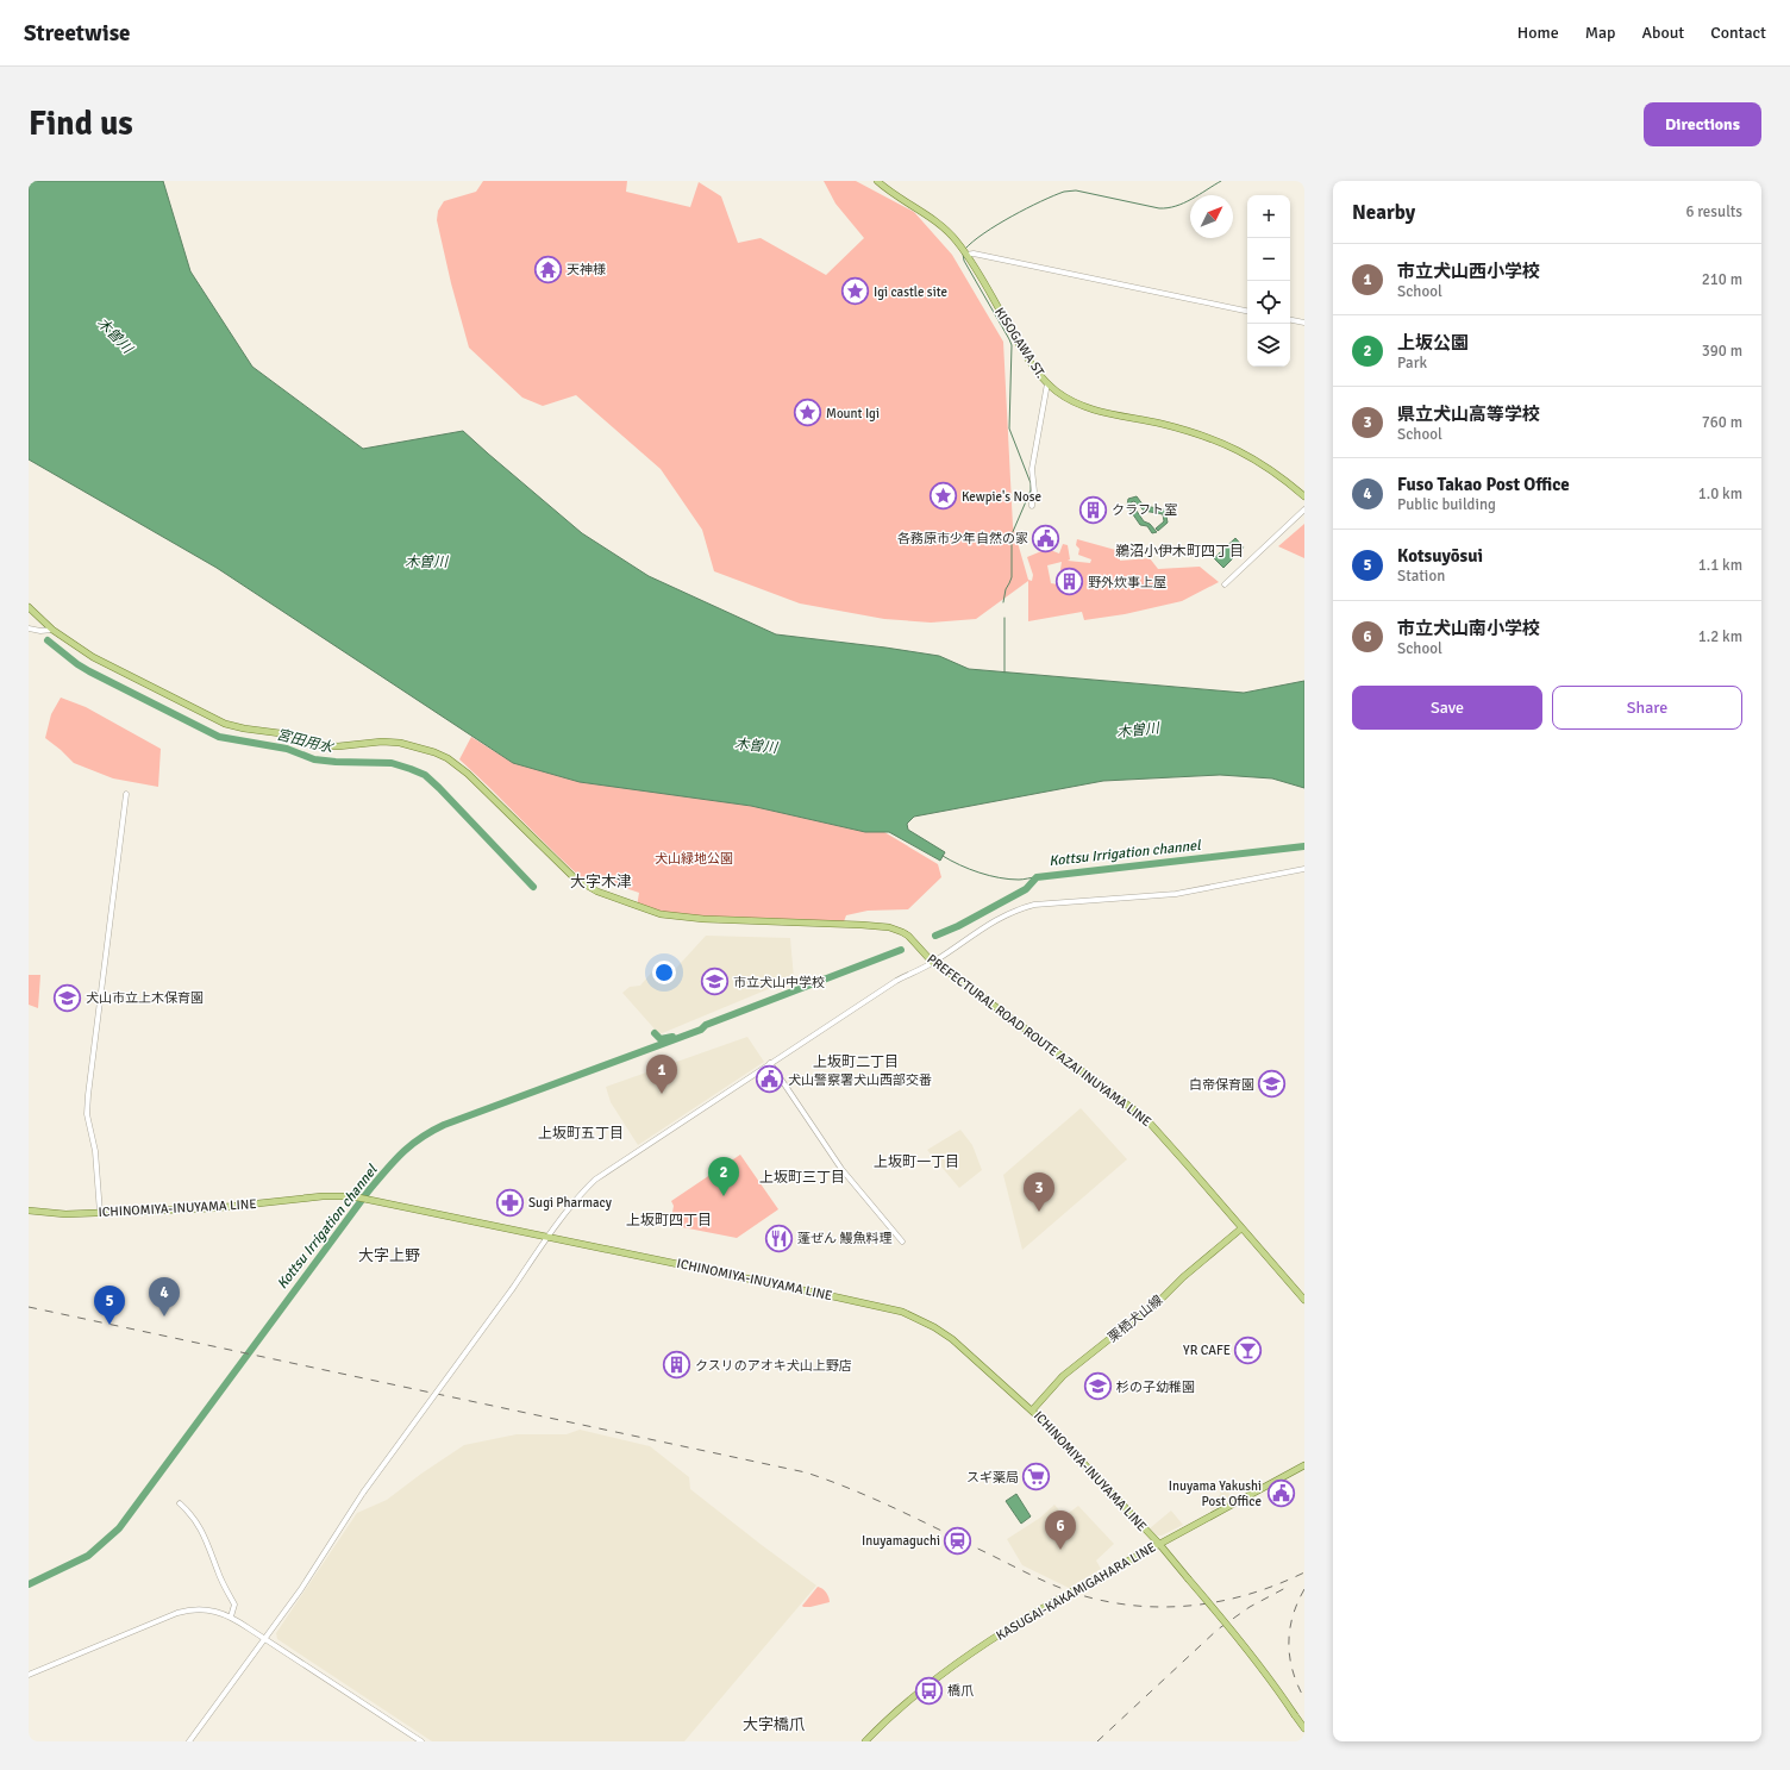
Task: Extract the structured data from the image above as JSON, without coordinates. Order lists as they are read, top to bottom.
{
  "streets": {
    "main road": [
      "KISOGAWA ST.",
      "PREFECTURAL ROAD ROUTE AZAI INUYAMA LINE",
      "ICHINOMIYA-INUYAMA LINE",
      "栗栖犬山線",
      "KASUGAI-KAKAMIGAHARA LINE"
    ]
  },
  "crossings": [
    ["PREFECTURAL ROAD ROUTE AZAI INUYAMA LINE", "栗栖犬山線"],
    ["ICHINOMIYA-INUYAMA LINE", "栗栖犬山線"],
    ["ICHINOMIYA-INUYAMA LINE", "KASUGAI-KAKAMIGAHARA LINE"]
  ],
  "districts": [
    "鵜沼小伊木町四丁目",
    "大字木津",
    "上坂町二丁目",
    "上坂町五丁目",
    "上坂町一丁目",
    "上坂町三丁目",
    "上坂町四丁目",
    "大字上野",
    "大字橋爪"
  ],
  "water": ["木曽川", "宮田用水", "Kottsu Irrigation channel"],
  "parks": ["犬山緑地公園"],
  "places": {
    "temple": ["天神様"],
    "place": ["Igi castle site", "Mount Igi", "Kewpie's Nose"],
    "building": ["クラフト室", "野外炊事上屋", "クスリのアオキ犬山上野店"],
    "public building": ["各務原市少年自然の家", "犬山警察署犬山西部交番", "Inuyama Yakushi Post Office"],
    "school or university": [
      "市立犬山中学校",
      "犬山市立上木保育園",
      "白帝保育園",
      "杉の子幼稚園"
    ],
    "pharmacy": ["Sugi Pharmacy"],
    "restaurant": ["蓬ぜん 鰻魚料理"],
    "bar": ["YR CAFE"],
    "supermarket": ["スギ薬局"],
    "station": ["Inuyamaguchi"],
    "bus stop": ["橋爪"]
  },
  "north": "top right",
  "page": {
    "header": "Streetwise",
    "nav": [
      "Home",
      "Map",
      "About",
      "Contact"
    ],
    "buttons": [
      "Directions",
      ["Save", "Share"]
    ],
    "title": "Find us",
    "heading": ["Nearby", "6 results"],
    "map_buttons": ["+", "−"],
    "list": [
      {
        "mark": "1",
        "name": "市立犬山西小学校",
        "note": "School",
        "value": "210 m"
      },
      {
        "mark": "2",
        "name": "上坂公園",
        "note": "Park",
        "value": "390 m"
      },
      {
        "mark": "3",
        "name": "県立犬山高等学校",
        "note": "School",
        "value": "760 m"
      },
      {
        "mark": "4",
        "name": "Fuso Takao Post Office",
        "note": "Public building",
        "value": "1.0 km"
      },
      {
        "mark": "5",
        "name": "Kotsuyōsui",
        "note": "Station",
        "value": "1.1 km"
      },
      {
        "mark": "6",
        "name": "市立犬山南小学校",
        "note": "School",
        "value": "1.2 km"
      }
    ],
    "pins": [
      "1",
      "2",
      "3",
      "4",
      "5",
      "6"
    ]
  }
}
